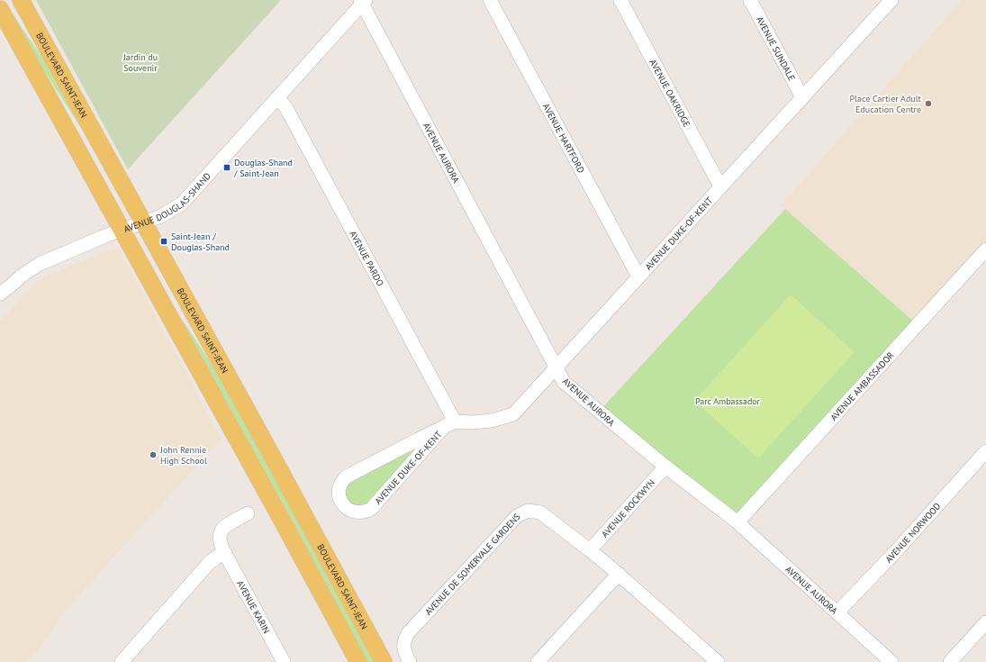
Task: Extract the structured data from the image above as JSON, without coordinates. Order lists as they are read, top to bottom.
{
  "streets": {
    "main road": ["BOULEVARD SAINT-JEAN"],
    "street": [
      "AVENUE SUNDALE",
      "AVENUE OAKRIDGE",
      "AVENUE HARTFORD",
      "AVENUE AURORA",
      "AVENUE DOUGLAS-SHAND",
      "AVENUE DUKE-OF-KENT",
      "AVENUE PARDO",
      "AVENUE AMBASSADOR",
      "AVENUE ROCKWYN",
      "AVENUE NORWOOD",
      "AVENUE DE SOMERVALE GARDENS",
      "AVENUE KARIN"
    ]
  },
  "crossings": [
    ["AVENUE SUNDALE", "AVENUE DUKE-OF-KENT"],
    ["BOULEVARD SAINT-JEAN", "AVENUE DOUGLAS-SHAND"],
    ["AVENUE OAKRIDGE", "AVENUE DUKE-OF-KENT"],
    ["AVENUE HARTFORD", "AVENUE DUKE-OF-KENT"],
    ["AVENUE AURORA", "AVENUE DOUGLAS-SHAND"],
    ["AVENUE AURORA", "AVENUE DUKE-OF-KENT"],
    ["AVENUE AURORA", "AVENUE AMBASSADOR"],
    ["AVENUE AURORA", "AVENUE ROCKWYN"],
    ["AVENUE AURORA", "AVENUE NORWOOD"],
    ["AVENUE DOUGLAS-SHAND", "AVENUE PARDO"],
    ["AVENUE DUKE-OF-KENT", "AVENUE PARDO"],
    ["AVENUE ROCKWYN", "AVENUE DE SOMERVALE GARDENS"]
  ],
  "parks": ["Jardin du Souvenir", "Parc Ambassador"],
  "places": {
    "other": ["Place Cartier Adult Education Centre", "John Rennie High School"],
    "transit": ["Douglas-Shand / Saint-Jean", "Saint-Jean / Douglas-Shand"]
  }
}
